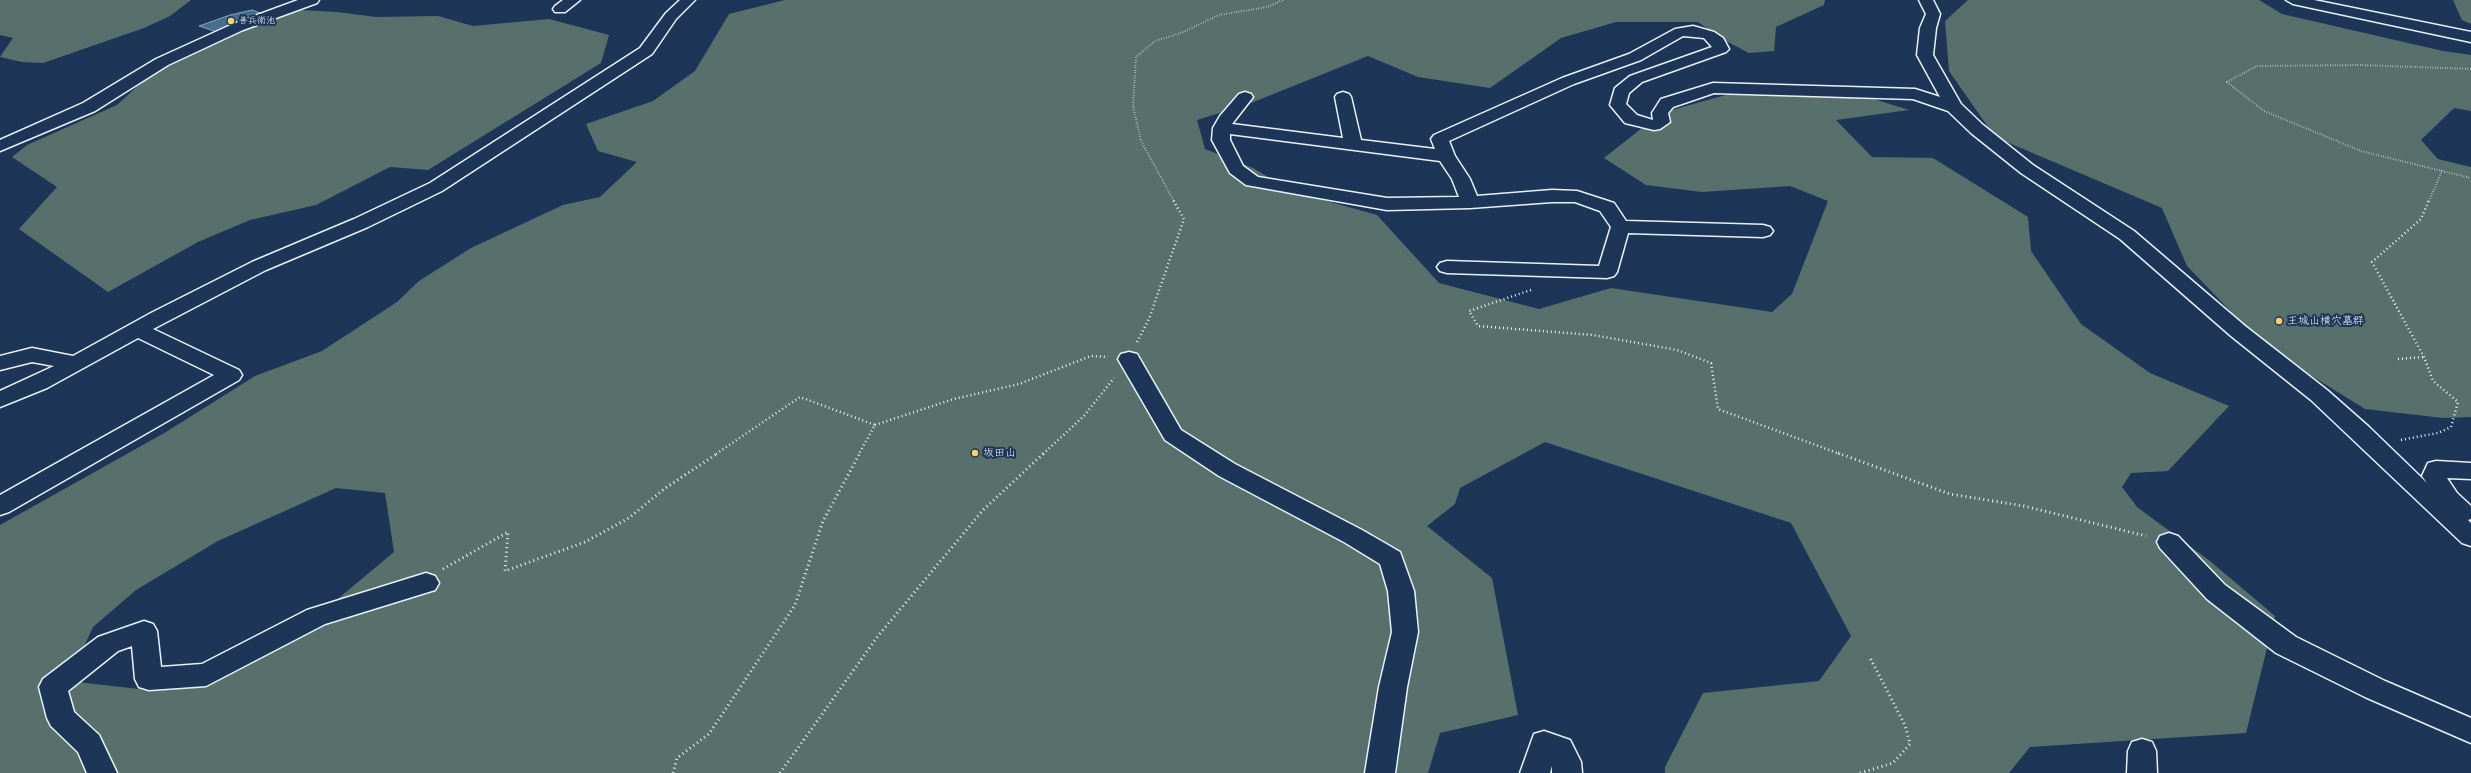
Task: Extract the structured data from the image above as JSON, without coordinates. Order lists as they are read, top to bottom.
{
  "places": ["善兵衛池", "王城山横穴墓群", "坂田山"]
}
